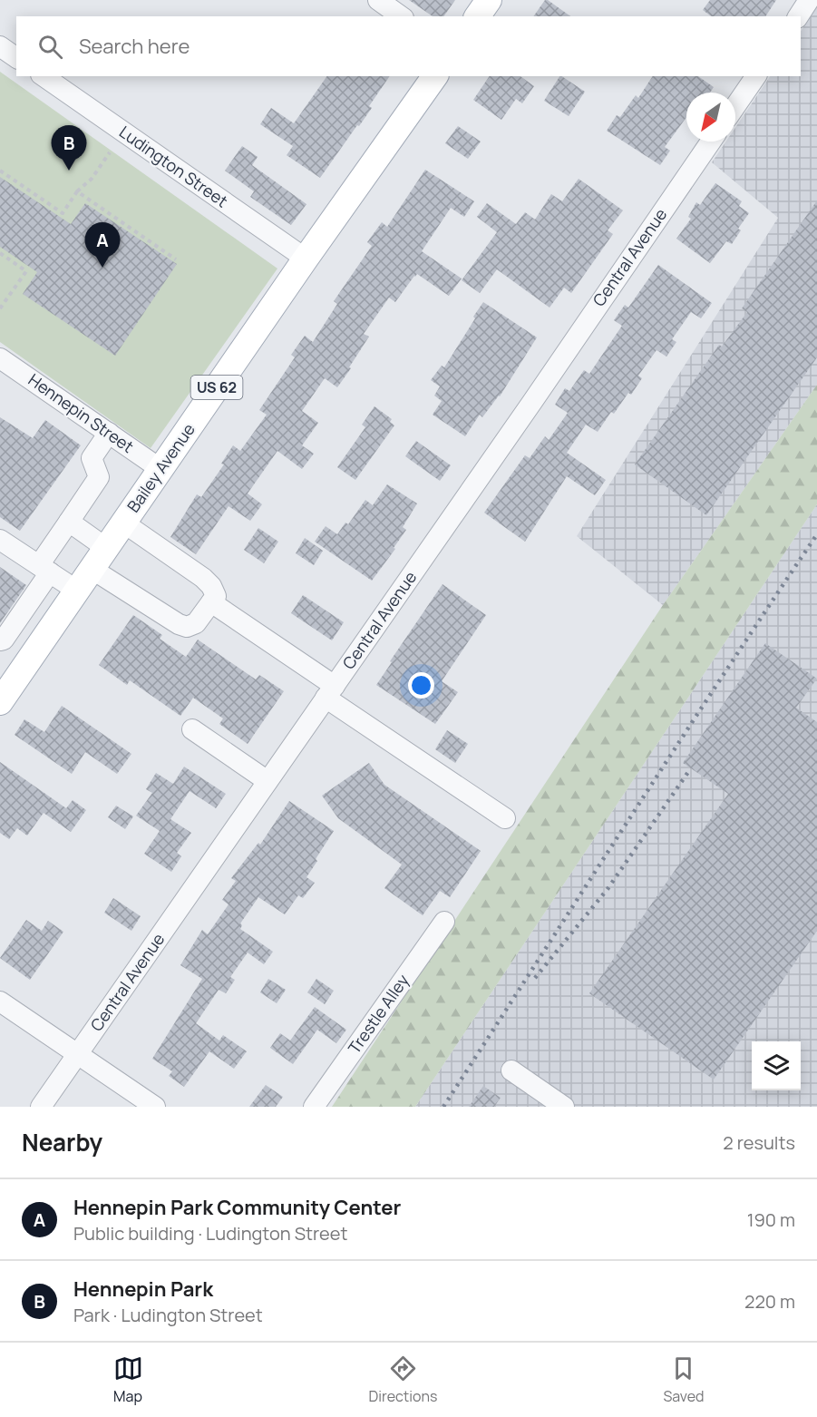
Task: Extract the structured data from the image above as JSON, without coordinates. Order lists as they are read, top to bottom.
{
  "streets": {
    "main road": ["US 62", "Bailey Avenue"],
    "street": [
      "Ludington Street",
      "Central Avenue",
      "Hennepin Street",
      "Trestle Alley"
    ]
  },
  "crossings": [
    ["Ludington Street", "Bailey Avenue"],
    ["Hennepin Street", "Bailey Avenue"]
  ],
  "north": "bottom left",
  "page": {
    "search": "Search here",
    "pins": ["B", "A"],
    "heading": ["Nearby", "2 results"],
    "list": [
      {
        "mark": "A",
        "name": "Hennepin Park Community Center",
        "note": "Public building · Ludington Street",
        "value": "190 m"
      },
      {
        "mark": "B",
        "name": "Hennepin Park",
        "note": "Park · Ludington Street",
        "value": "220 m"
      }
    ],
    "nav": ["Map", "Directions", "Saved"]
  }
}
